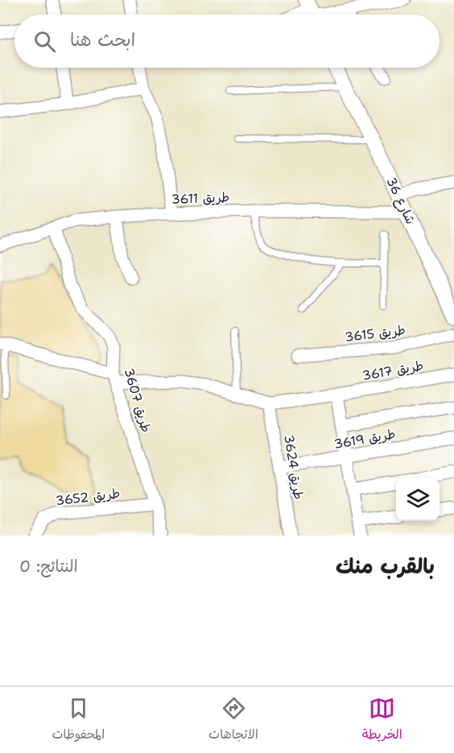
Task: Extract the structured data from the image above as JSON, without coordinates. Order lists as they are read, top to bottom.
{
  "streets": {
    "street": [
      "طريق 3611",
      "شارع 36",
      "طريق 3615",
      "طريق 3617",
      "طريق 3607",
      "طريق 3619",
      "طريق 3624",
      "طريق 3652"
    ]
  },
  "crossings": [
    ["طريق 3611", "شارع 36"],
    ["طريق 3611", "طريق 3607"],
    ["طريق 3617", "طريق 3624"],
    ["طريق 3607", "طريق 3652"],
    ["طريق 3619", "طريق 3624"]
  ],
  "page": {
    "search": "ابحث هنا",
    "heading": ["بالقرب منك", "النتائج: 0"],
    "nav": ["الخريطة", "الاتجاهات", "المحفوظات"]
  }
}
